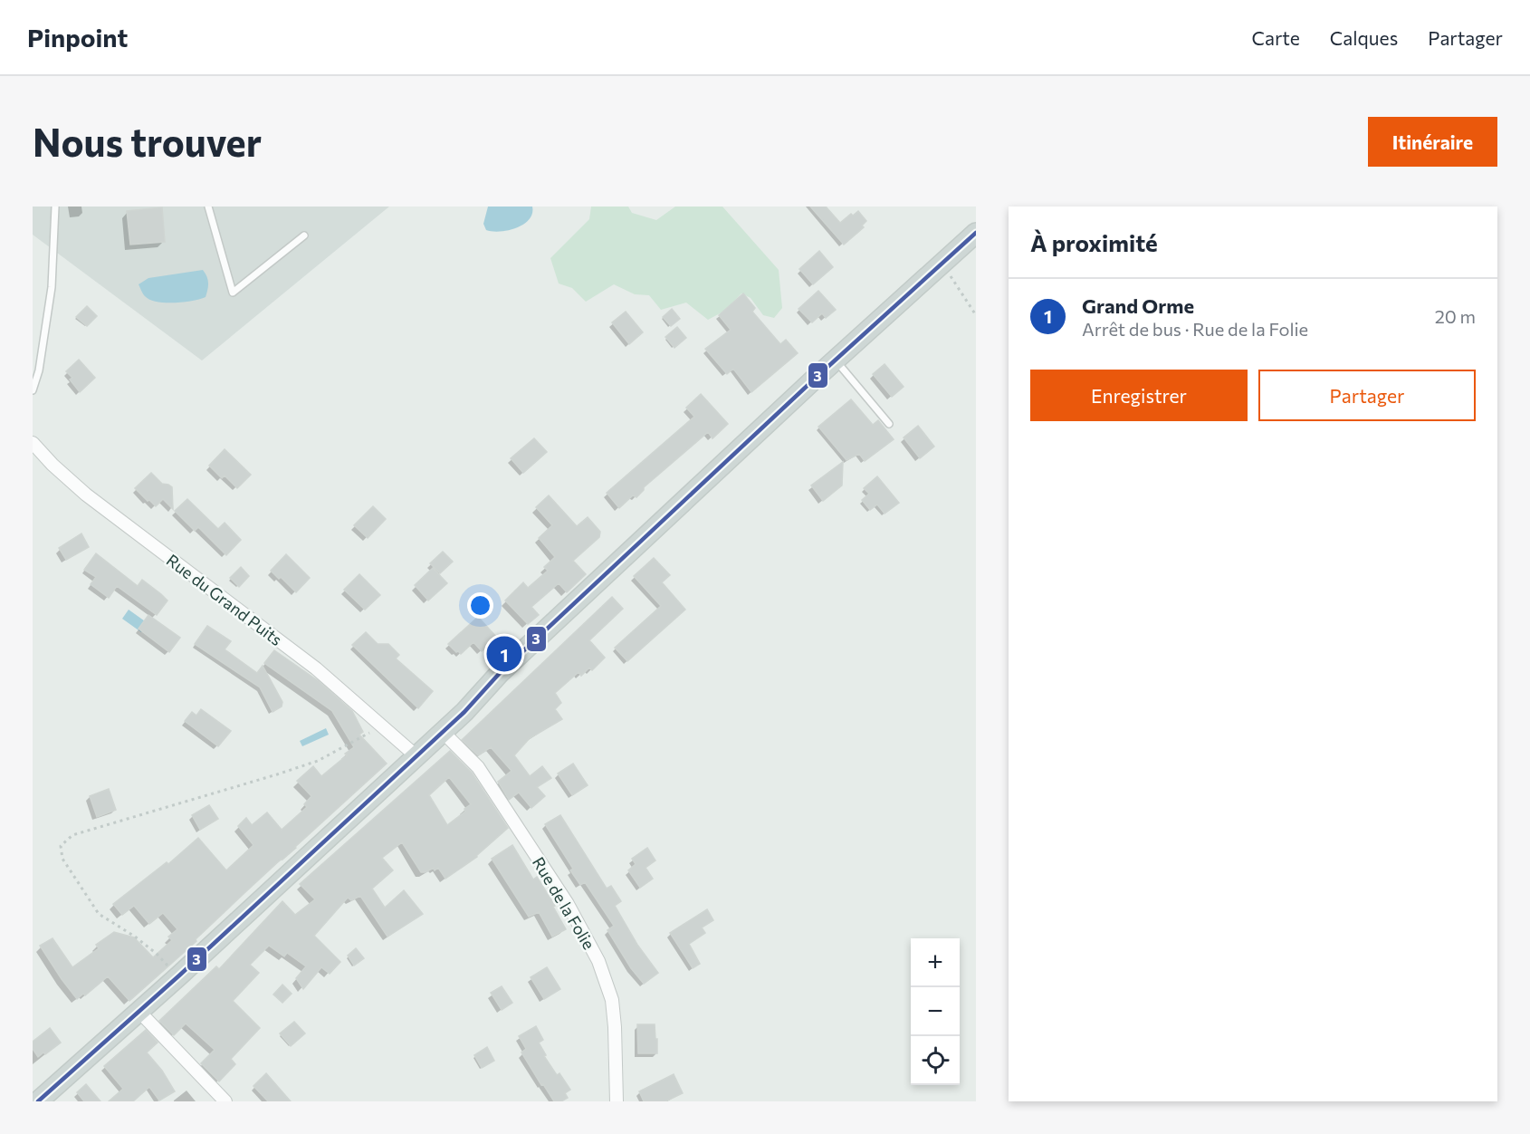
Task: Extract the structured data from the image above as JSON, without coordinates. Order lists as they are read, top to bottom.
{
  "streets": {
    "street": ["Rue du Grand Puits", "Rue de la Folie"]
  },
  "lines": ["transit line 3"],
  "page": {
    "header": "Pinpoint",
    "nav": ["Carte", "Calques", "Partager"],
    "buttons": [
      "Itinéraire",
      ["Enregistrer", "Partager"]
    ],
    "title": "Nous trouver",
    "heading": "À proximité",
    "list": [
      {
        "mark": "1",
        "name": "Grand Orme",
        "note": "Arrêt de bus · Rue de la Folie",
        "value": "20 m"
      }
    ],
    "pins": "1",
    "map_buttons": ["+", "−"]
  }
}
